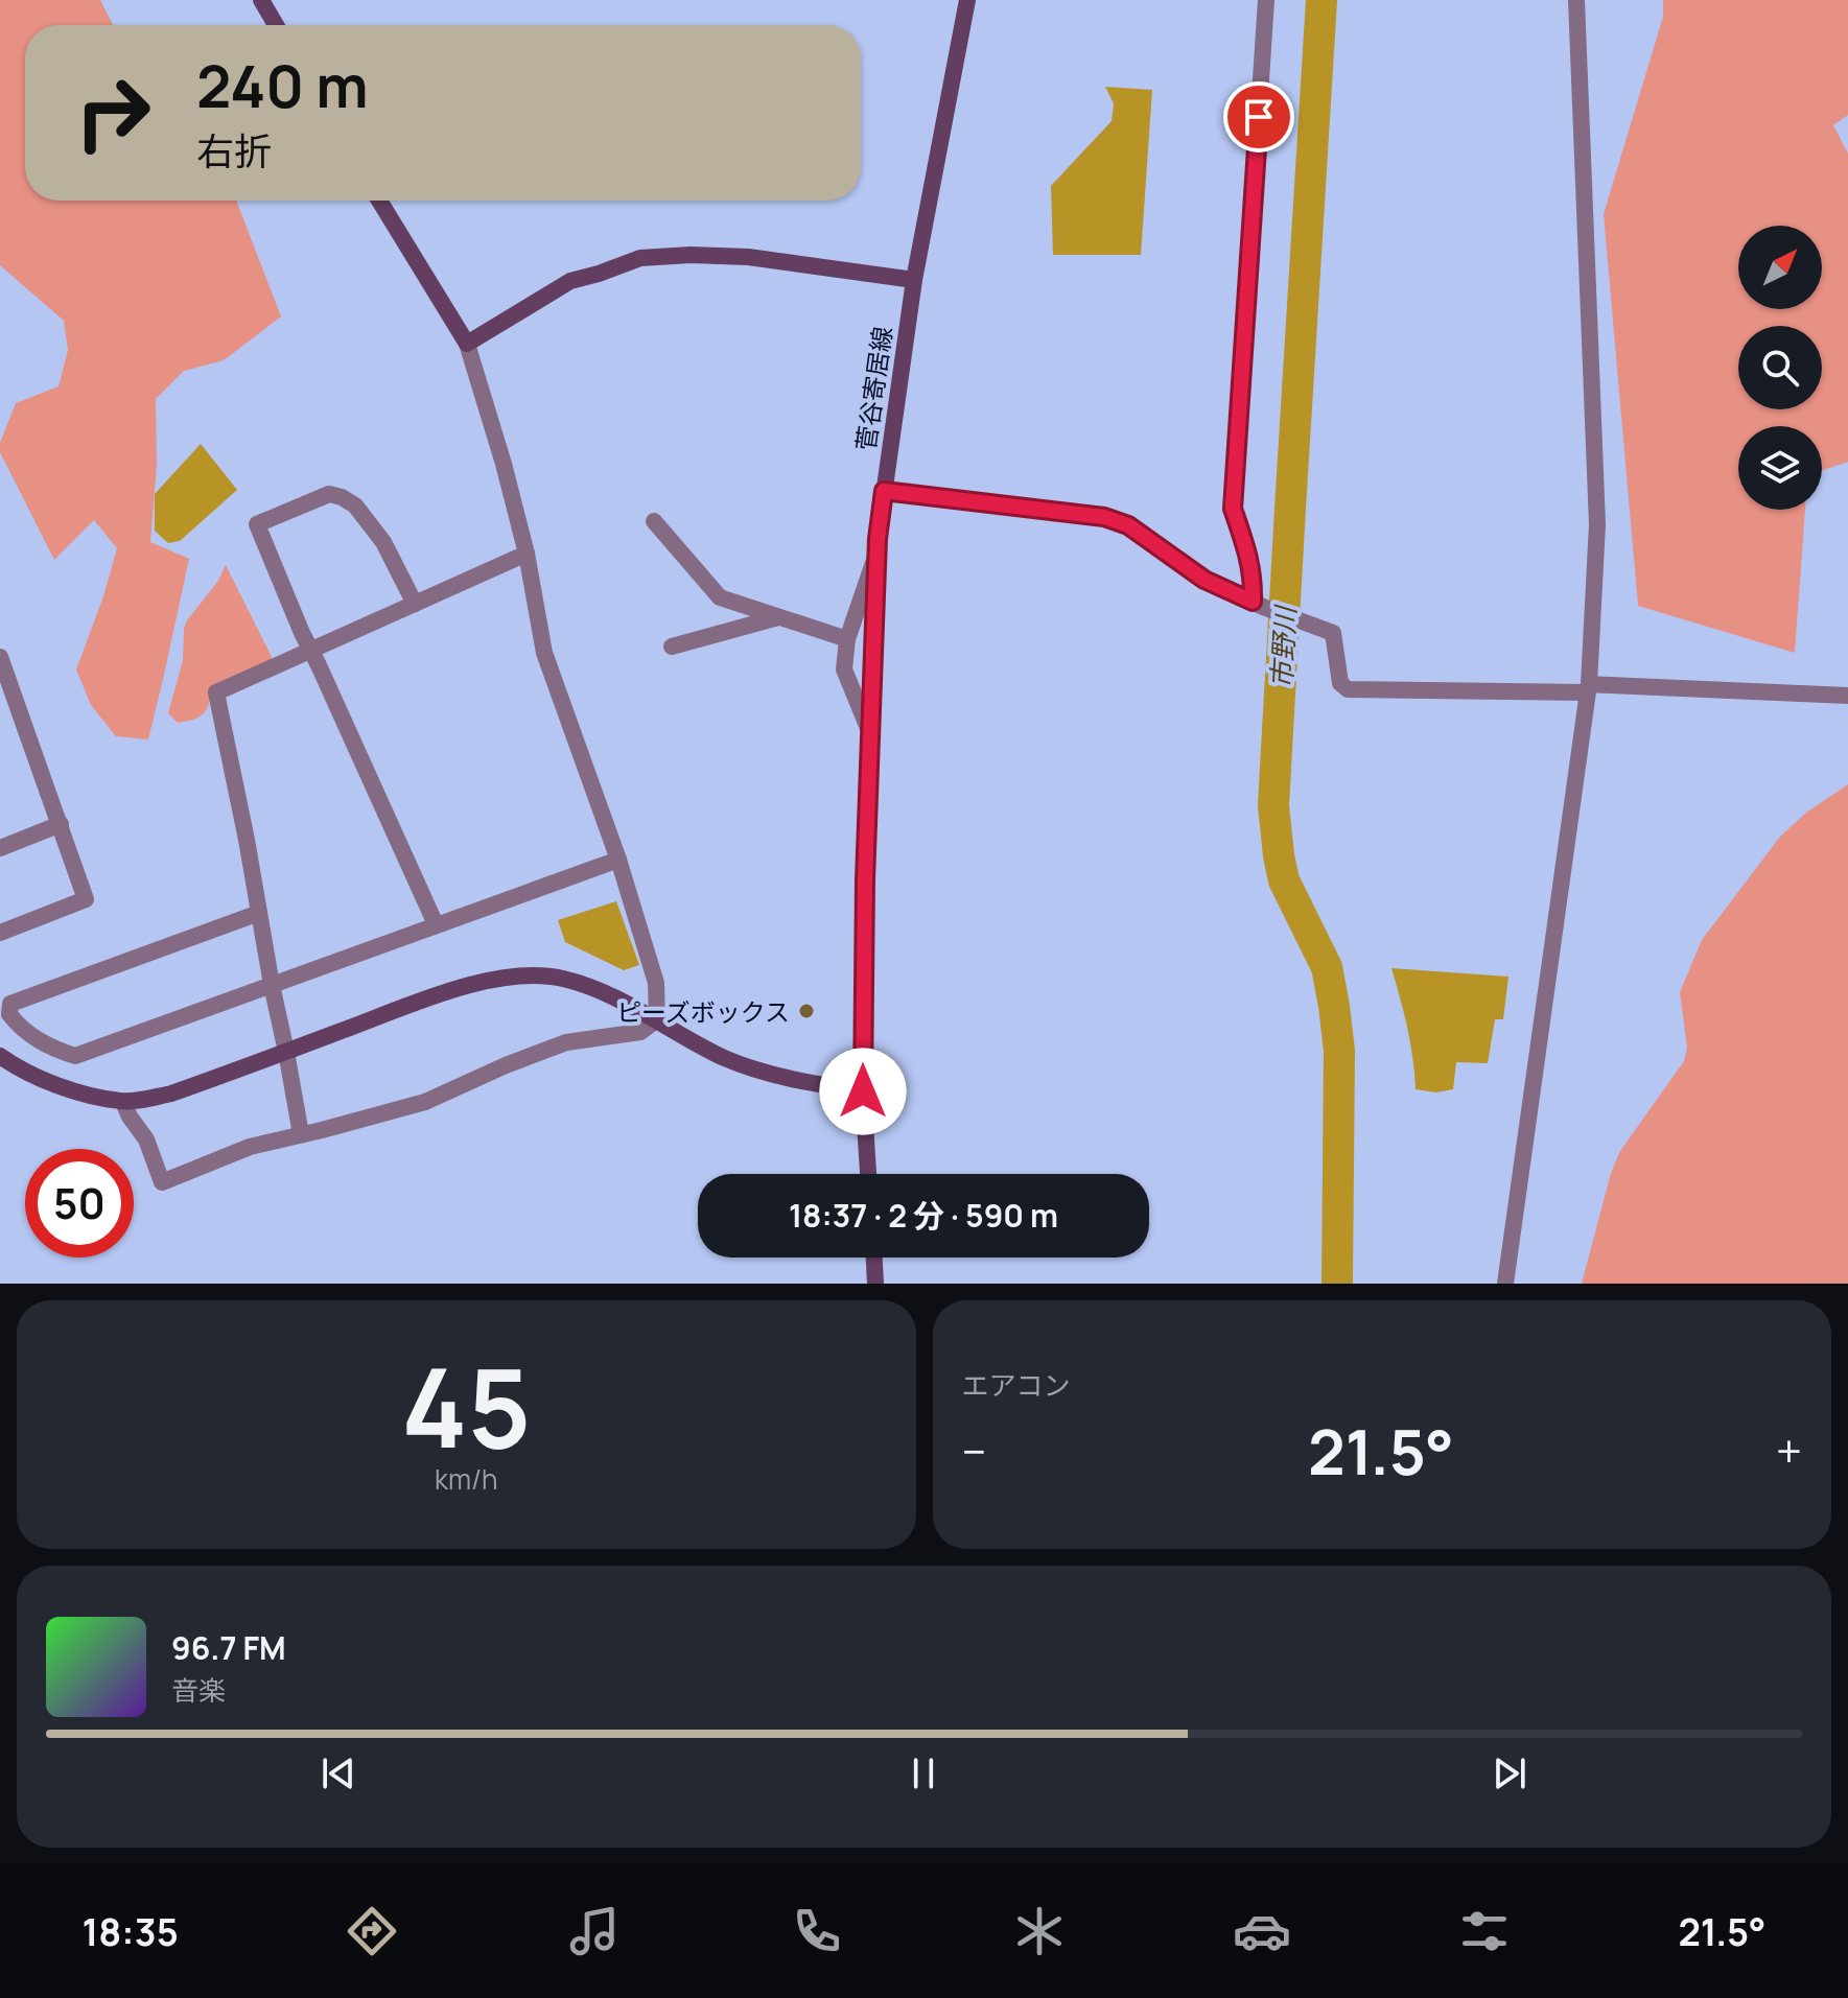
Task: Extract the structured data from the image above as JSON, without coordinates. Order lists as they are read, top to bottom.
{
  "streets": {
    "street": ["菅谷寄居線"]
  },
  "water": ["市野川"],
  "places": ["ピーズボックス"],
  "north": "top right",
  "page": {
    "turn": ["240 m", "右折"],
    "limit": "50",
    "trip": "18:37 · 2 分 · 590 m",
    "tile": [
      ["45", "km/h"],
      "エアコン"
    ],
    "heat": ["−", "21.5°", "+"],
    "song": ["96.7 FM", "音楽"],
    "tabs": ["18:35", "21.5°"]
  }
}
